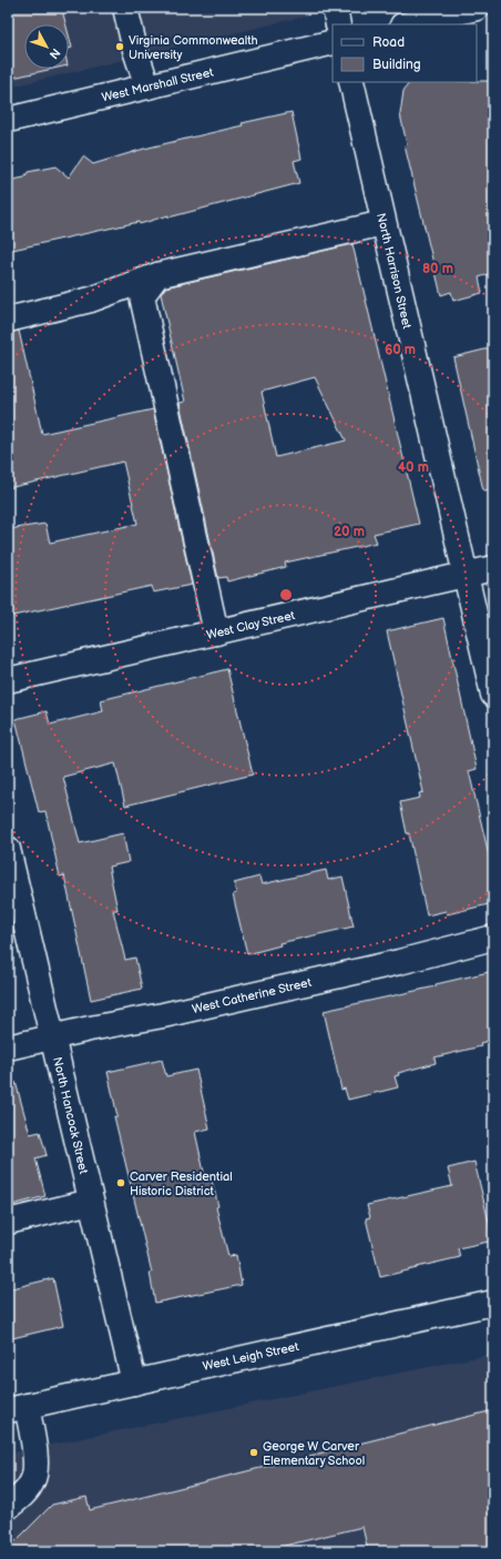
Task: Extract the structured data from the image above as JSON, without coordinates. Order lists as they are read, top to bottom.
{
  "streets": {
    "street": [
      "West Marshall Street",
      "North Harrison Street",
      "West Clay Street",
      "West Catherine Street",
      "North Hancock Street",
      "West Leigh Street"
    ]
  },
  "crossings": [
    ["North Harrison Street", "West Clay Street"],
    ["West Catherine Street", "North Hancock Street"],
    ["North Hancock Street", "West Leigh Street"]
  ],
  "places": ["Virginia Commonwealth University", "Carver Residential Historic District", "George W Carver Elementary School"],
  "legend": ["Road", "Building"],
  "north": "bottom right",
  "rings": [
    "80 m",
    "60 m",
    "40 m",
    "20 m"
  ]
}
